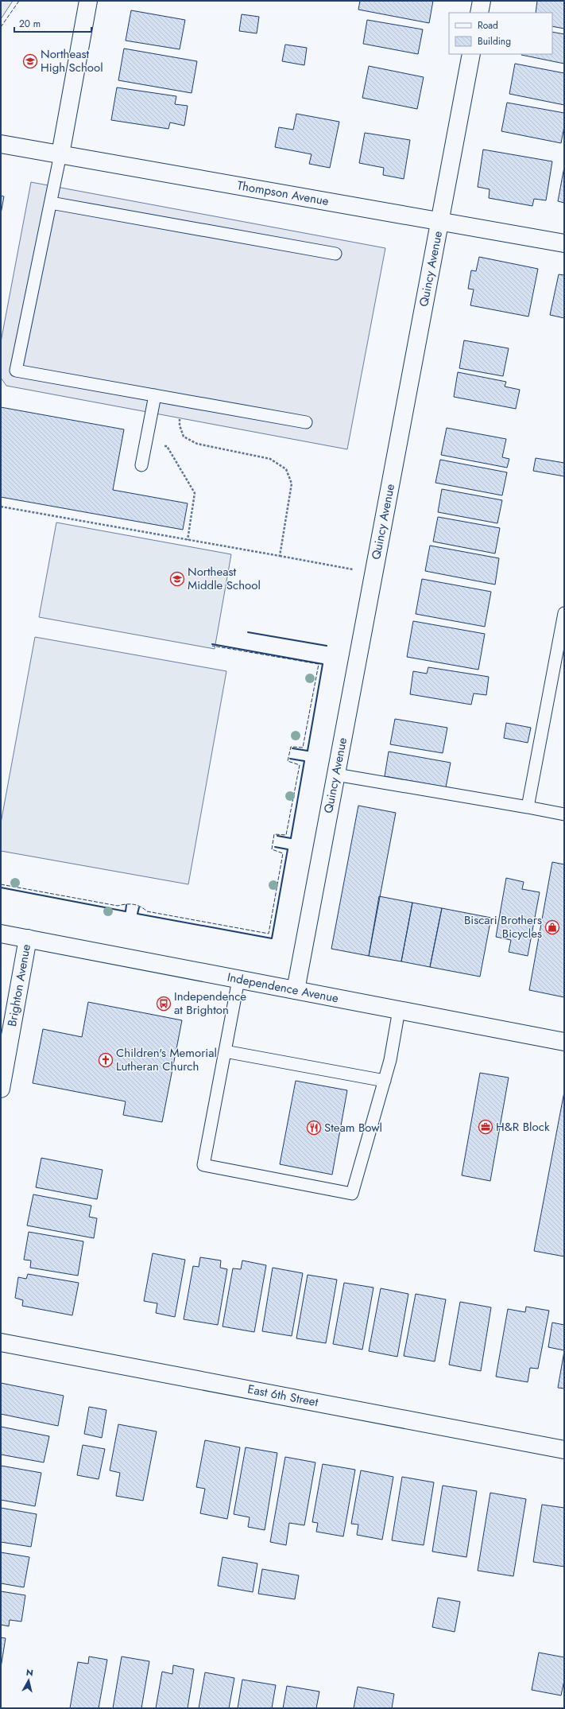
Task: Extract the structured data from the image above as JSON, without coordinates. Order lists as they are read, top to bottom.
{
  "streets": {
    "street": [
      "Thompson Avenue",
      "Quincy Avenue",
      "Brighton Avenue",
      "Independence Avenue",
      "East 6th Street"
    ]
  },
  "crossings": [
    ["Thompson Avenue", "Quincy Avenue"],
    ["Quincy Avenue", "Independence Avenue"],
    ["Brighton Avenue", "Independence Avenue"]
  ],
  "places": {
    "school or university": ["Northeast High School", "Northeast Middle School"],
    "shop": ["Biscari Brothers Bicycles"],
    "bus stop": ["Independence at Brighton"],
    "church": ["Children's Memorial Lutheran Church"],
    "office": ["H&R Block"],
    "restaurant": ["Steam Bowl"]
  },
  "legend": ["Road", "Building"],
  "scale_bar": "20 m",
  "north": "top"
}
